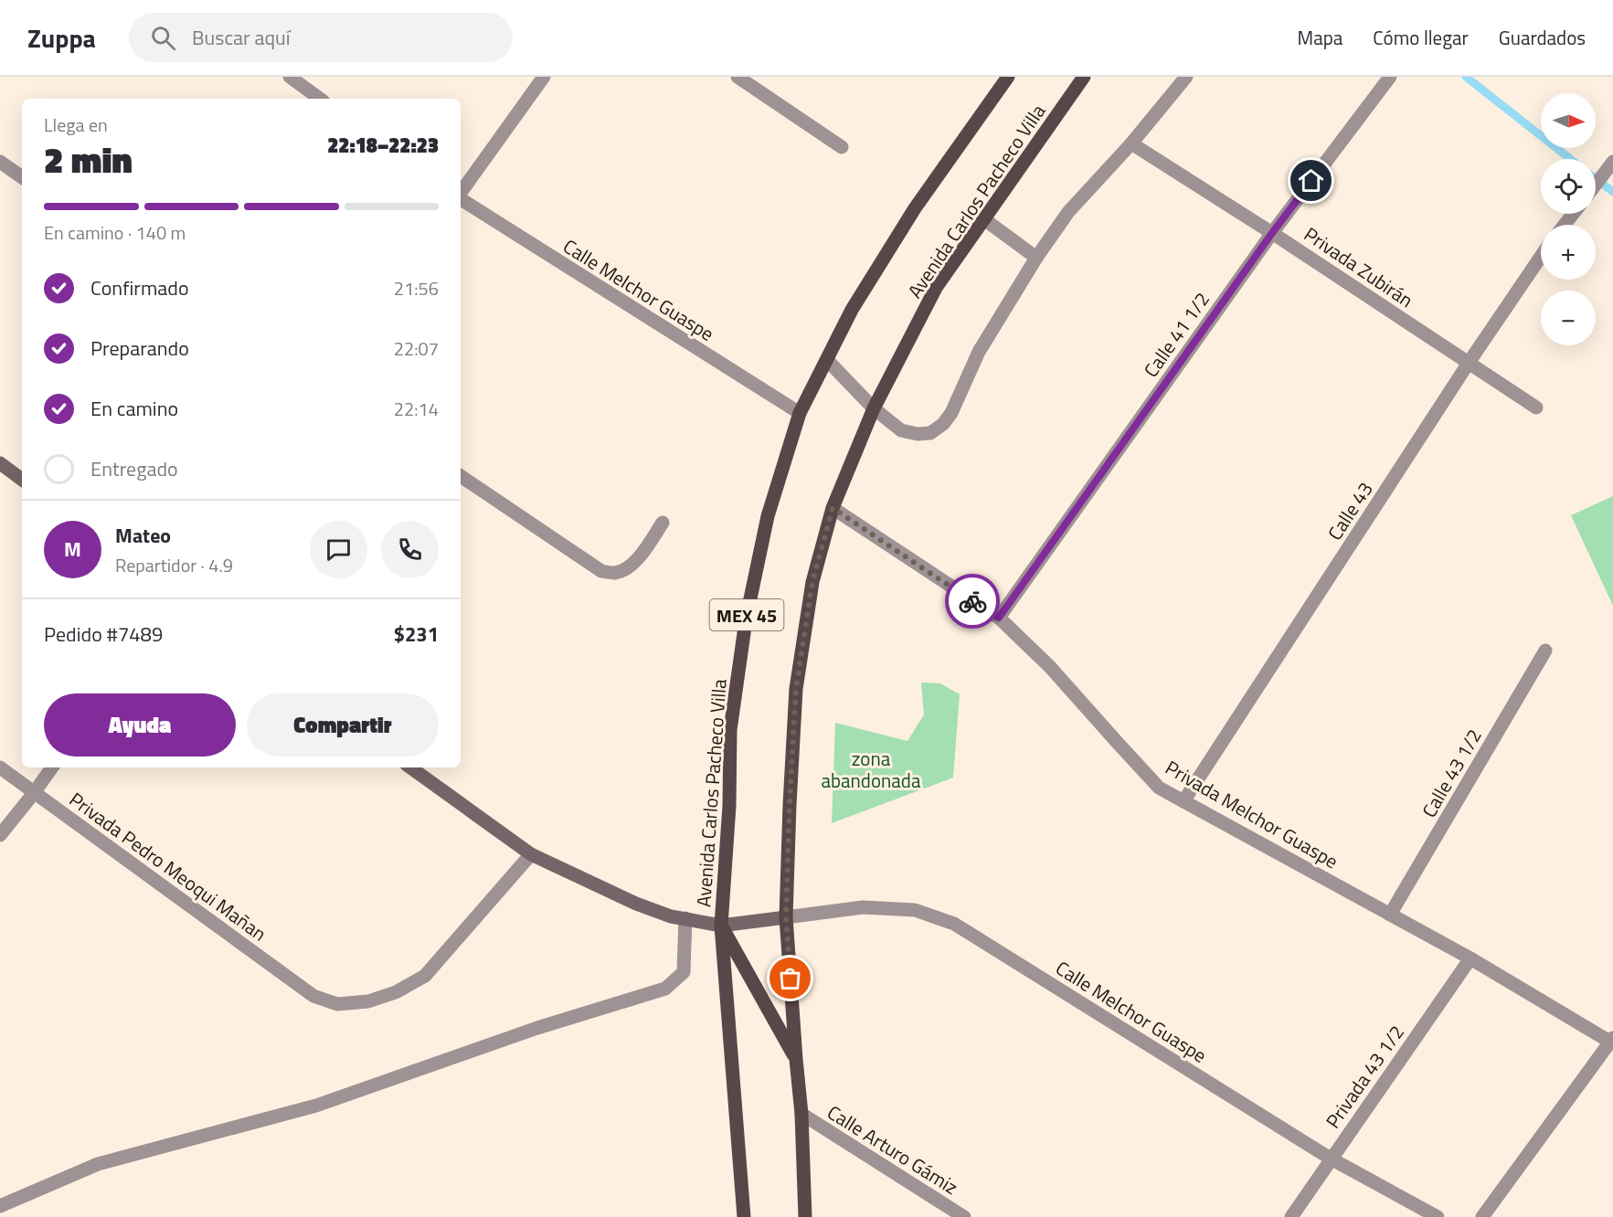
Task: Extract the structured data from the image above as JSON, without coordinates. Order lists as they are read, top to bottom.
{
  "streets": {
    "main road": ["Avenida Carlos Pacheco Villa", "MEX 45"],
    "street": [
      "Privada Zubirán",
      "Calle Melchor Guaspe",
      "Calle 41 1/2",
      "Calle 43",
      "Calle 43 1/2",
      "Privada Melchor Guaspe",
      "Privada Pedro Meoqui Mañan",
      "Privada 43 1/2",
      "Calle Arturo Gámiz"
    ]
  },
  "crossings": [
    ["Avenida Carlos Pacheco Villa", "Calle Melchor Guaspe"],
    ["Avenida Carlos Pacheco Villa", "Privada Melchor Guaspe"],
    ["Avenida Carlos Pacheco Villa", "Calle Arturo Gámiz"],
    ["Privada Zubirán", "Calle 41 1/2"],
    ["Privada Zubirán", "Calle 43"],
    ["Calle Melchor Guaspe", "Privada 43 1/2"],
    ["Calle 41 1/2", "Privada Melchor Guaspe"],
    ["Calle 43", "Privada Melchor Guaspe"],
    ["Calle 43 1/2", "Privada Melchor Guaspe"],
    ["Privada Melchor Guaspe", "Privada 43 1/2"]
  ],
  "parks": ["zona abandonada"],
  "north": "right",
  "page": {
    "header": "Zuppa",
    "search": "Buscar aquí",
    "nav": ["Mapa", "Cómo llegar", "Guardados"],
    "map_buttons": ["+", "−"],
    "heading": ["2 min", "Llega en", "22:18–22:23"],
    "panel": [
      "Mateo",
      "Repartidor · 4.9",
      "Pedido #7489",
      "$231"
    ],
    "bar": "En camino · 140 m",
    "list": [
      ["Confirmado", "21:56"],
      ["Preparando", "22:07"],
      ["En camino", "22:14"],
      "Entregado"
    ],
    "round": "M",
    "buttons": ["Ayuda", "Compartir"]
  }
}
